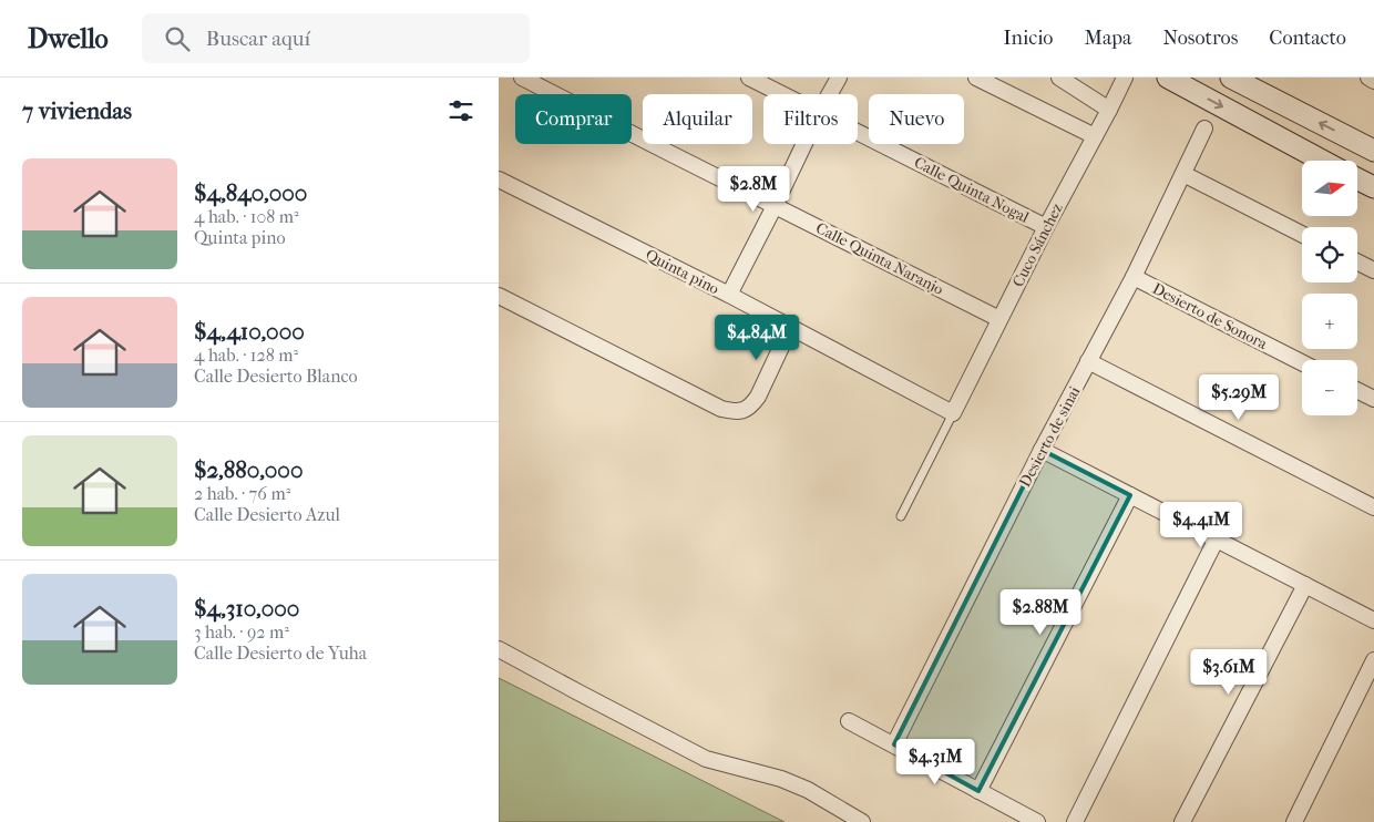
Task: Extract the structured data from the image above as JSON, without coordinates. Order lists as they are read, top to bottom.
{
  "streets": {
    "street": [
      "Calle Quinta Nogal",
      "Cuco Sánchez",
      "Calle Quinta Naranjo",
      "Quinta pino",
      "Desierto de Sonora",
      "Desierto de sinai"
    ]
  },
  "crossings": [
    ["Calle Quinta Nogal", "Cuco Sánchez"],
    ["Cuco Sánchez", "Calle Quinta Naranjo"],
    ["Cuco Sánchez", "Quinta pino"],
    ["Desierto de Sonora", "Desierto de sinai"]
  ],
  "north": "right",
  "page": {
    "header": "Dwello",
    "search": "Buscar aquí",
    "nav": [
      "Inicio",
      "Mapa",
      "Nosotros",
      "Contacto"
    ],
    "heading": "7 viviendas",
    "chip": [
      "Comprar",
      "Alquilar",
      "Filtros",
      "Nuevo"
    ],
    "list": [
      {
        "name": "$4,840,000",
        "note": "4 hab. · 108 m² · Quinta pino"
      },
      {
        "name": "$4,410,000",
        "note": "4 hab. · 128 m² · Calle Desierto Blanco"
      },
      {
        "name": "$2,880,000",
        "note": "2 hab. · 76 m² · Calle Desierto Azul"
      },
      {
        "name": "$4,310,000",
        "note": "3 hab. · 92 m² · Calle Desierto de Yuha"
      }
    ],
    "map_buttons": ["+", "−"],
    "price": [
      "$2.8M",
      "$4.84M",
      "$5.29M",
      "$4.41M",
      "$2.88M",
      "$3.61M",
      "$4.31M"
    ]
  }
}
